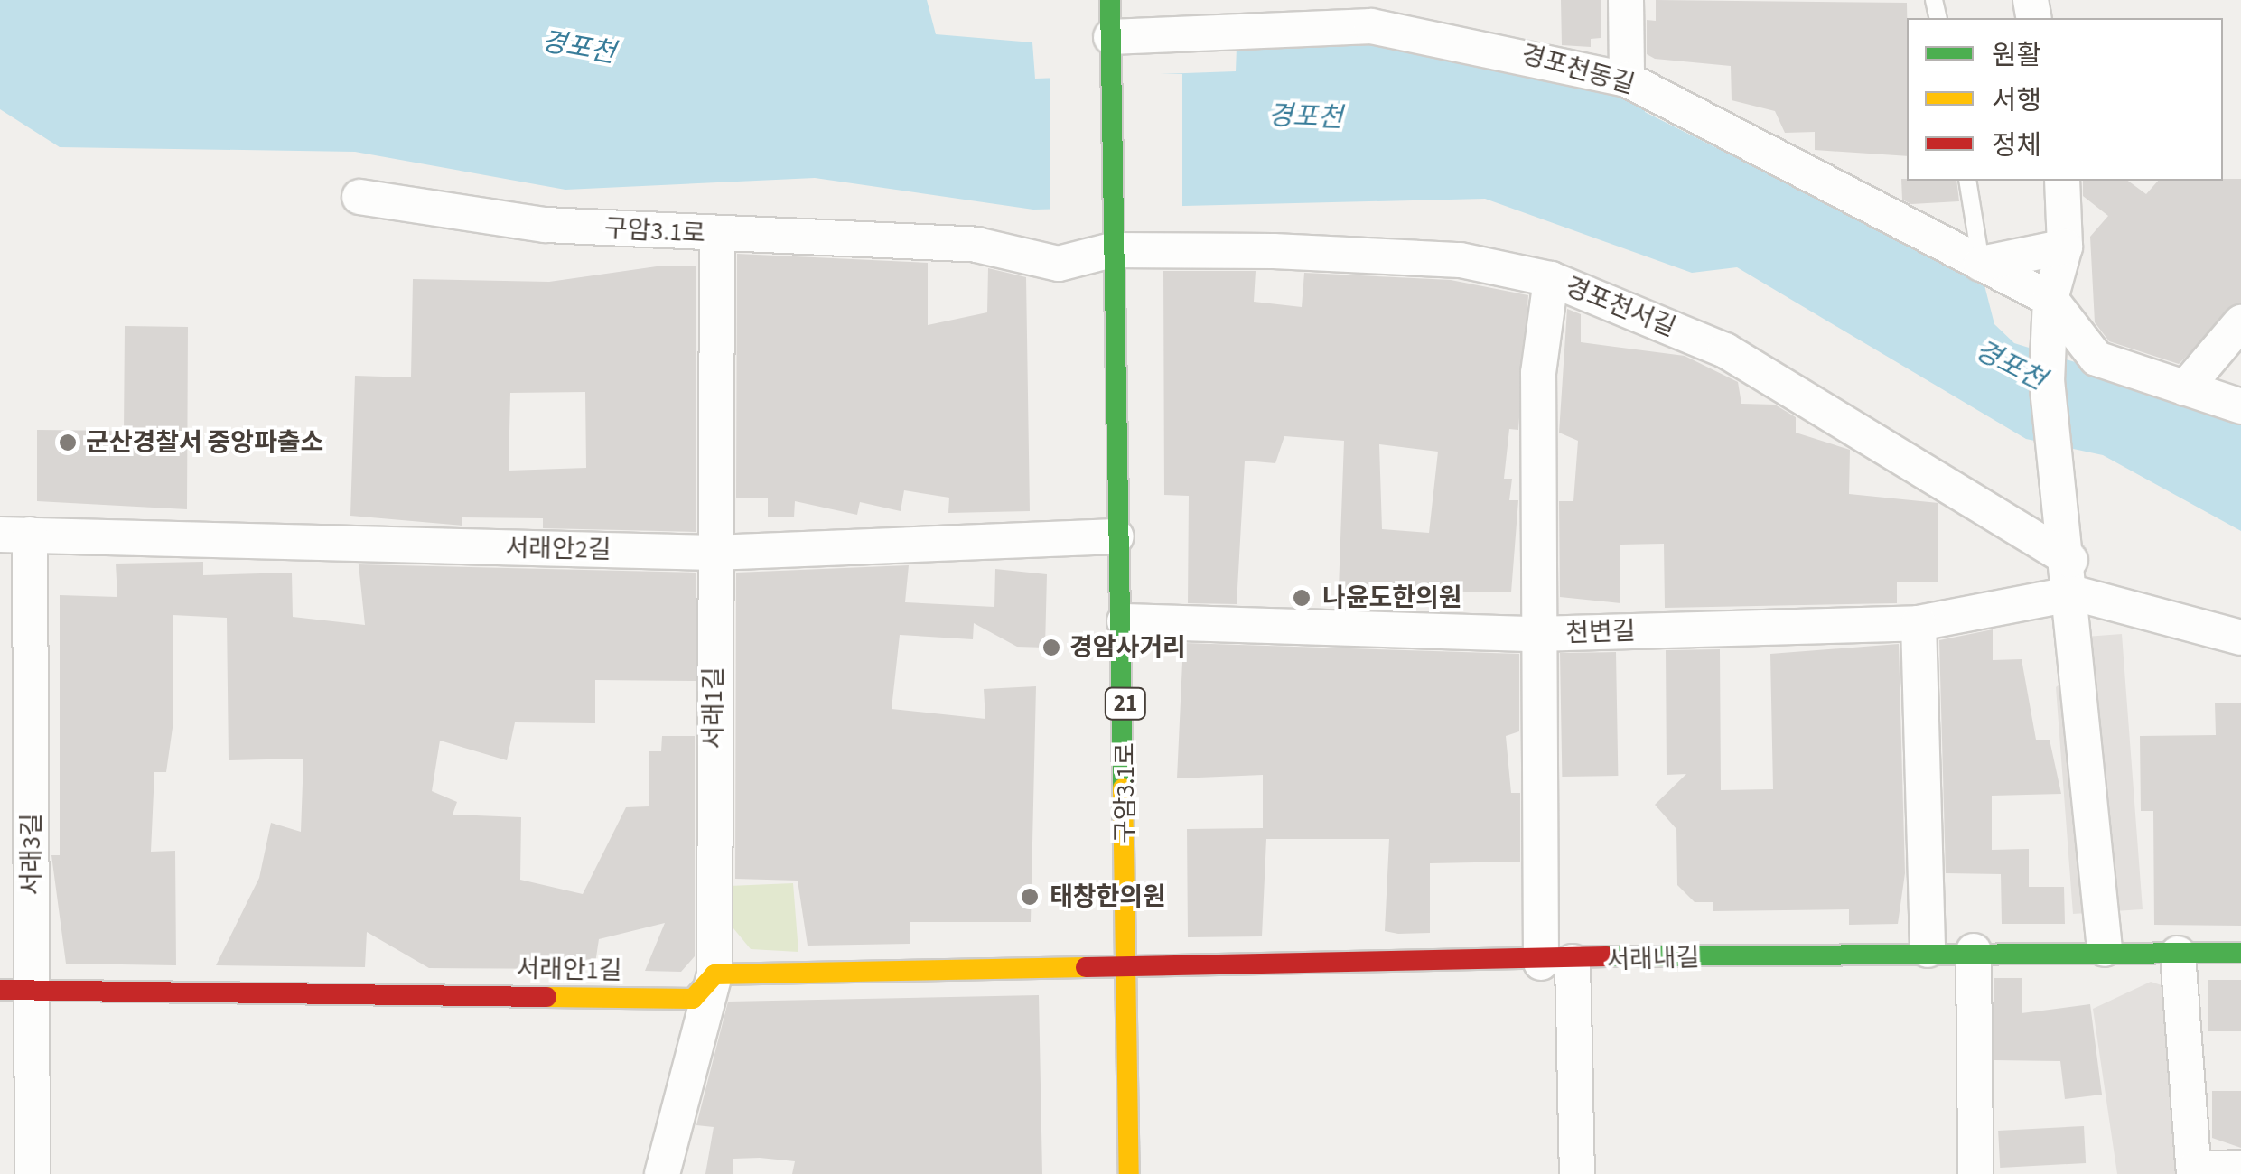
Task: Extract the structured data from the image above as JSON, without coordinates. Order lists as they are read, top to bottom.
{
  "streets": {
    "street": [
      "경포천동길",
      "구암3.1로",
      "경포천서길",
      "서래안2길",
      "천변길",
      "21",
      "서래1길",
      "서래3길",
      "서래내길",
      "서래안1길"
    ]
  },
  "crossings": [
    ["경포천동길", "21"],
    ["구암3.1로", "경포천서길"],
    ["구암3.1로", "서래안2길"],
    ["구암3.1로", "천변길"],
    ["구암3.1로", "21"],
    ["구암3.1로", "서래1길"],
    ["구암3.1로", "서래내길"],
    ["경포천서길", "천변길"],
    ["경포천서길", "21"],
    ["서래안2길", "서래1길"],
    ["서래안2길", "서래3길"],
    ["서래1길", "서래안1길"],
    ["서래3길", "서래안1길"]
  ],
  "water": ["경포천"],
  "places": [
    "군산경찰서 중앙파출소",
    "나윤도한의원",
    "경암사거리",
    "태창한의원"
  ],
  "legend": ["원활", "서행", "정체"]
}
